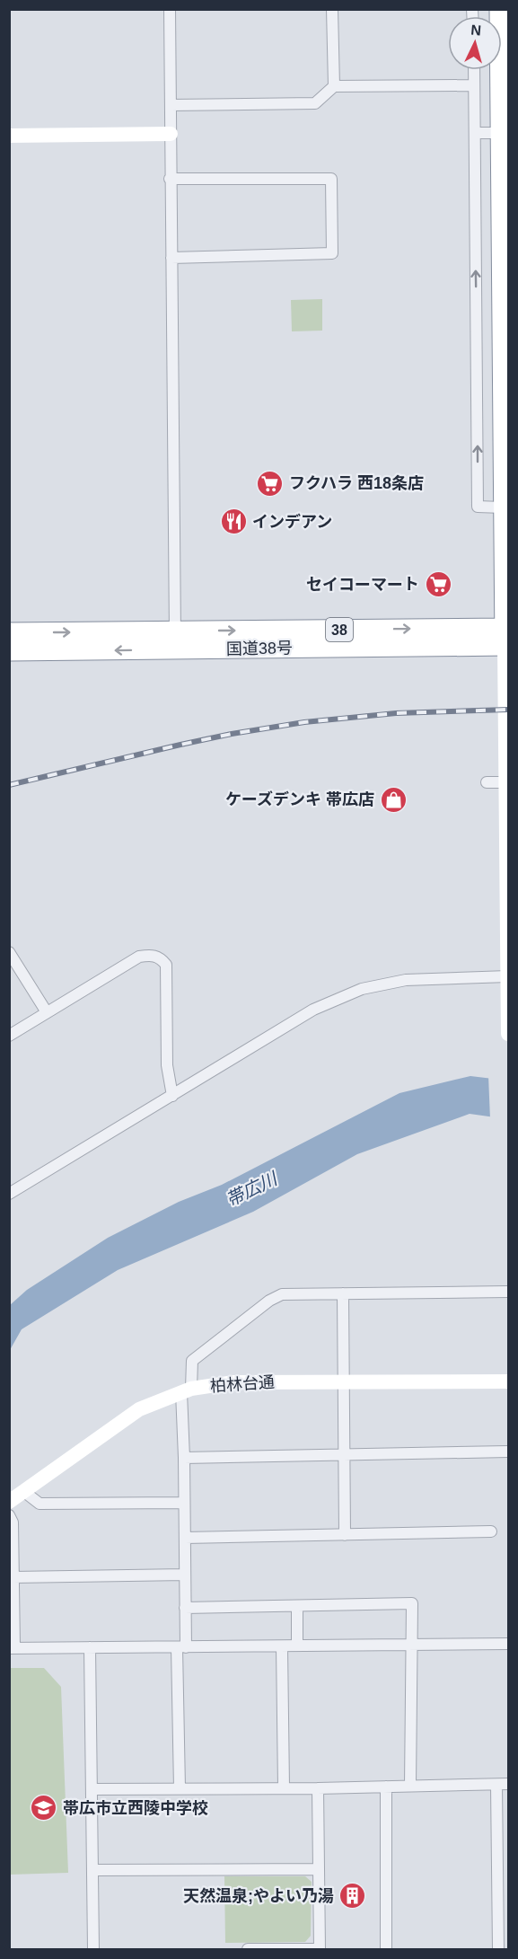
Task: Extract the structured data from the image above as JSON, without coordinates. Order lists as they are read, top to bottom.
{
  "streets": {
    "highway": ["38", "国道38号"],
    "street": ["柏林台通"]
  },
  "water": ["帯広川"],
  "places": {
    "supermarket": ["フクハラ 西18条店", "セイコーマート"],
    "restaurant": ["インデアン"],
    "shop": ["ケーズデンキ 帯広店"],
    "school or university": ["帯広市立西陵中学校"],
    "building": ["天然温泉;やよい乃湯"]
  },
  "north": "top"
}
